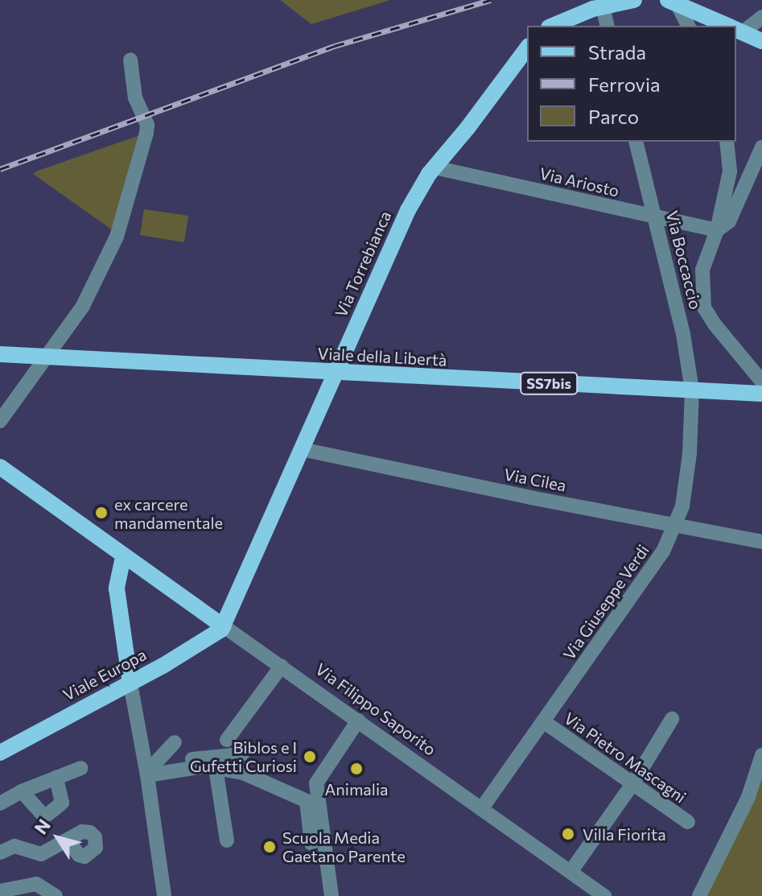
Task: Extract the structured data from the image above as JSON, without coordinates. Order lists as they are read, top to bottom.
{
  "streets": {
    "main road": [
      "Via Torrebianca",
      "Viale della Libertà",
      "SS7bis",
      "Viale Europa",
      "Via Filippo Saporito"
    ],
    "street": [
      "Via Ariosto",
      "Via Boccaccio",
      "Via Cilea",
      "Via Giuseppe Verdi",
      "Via Pietro Mascagni"
    ]
  },
  "crossings": [
    ["Via Ariosto", "Via Boccaccio"],
    ["Via Ariosto", "Via Torrebianca"],
    ["Via Boccaccio", "Viale della Libertà"],
    ["Via Boccaccio", "Via Giuseppe Verdi"],
    ["Via Torrebianca", "Viale della Libertà"],
    ["Via Torrebianca", "Via Cilea"],
    ["Via Torrebianca", "Viale Europa"],
    ["Via Torrebianca", "Via Filippo Saporito"],
    ["Viale della Libertà", "Via Giuseppe Verdi"],
    ["Via Cilea", "Via Giuseppe Verdi"],
    ["Via Giuseppe Verdi", "Via Filippo Saporito"],
    ["Via Giuseppe Verdi", "Via Pietro Mascagni"],
    ["Viale Europa", "Via Filippo Saporito"]
  ],
  "places": [
    "ex carcere mandamentale",
    "Biblos e I Gufetti Curiosi",
    "Animalia",
    "Villa Fiorita",
    "Scuola Media Gaetano Parente"
  ],
  "legend": ["Strada", "Ferrovia", "Parco"],
  "north": "top left"
}
